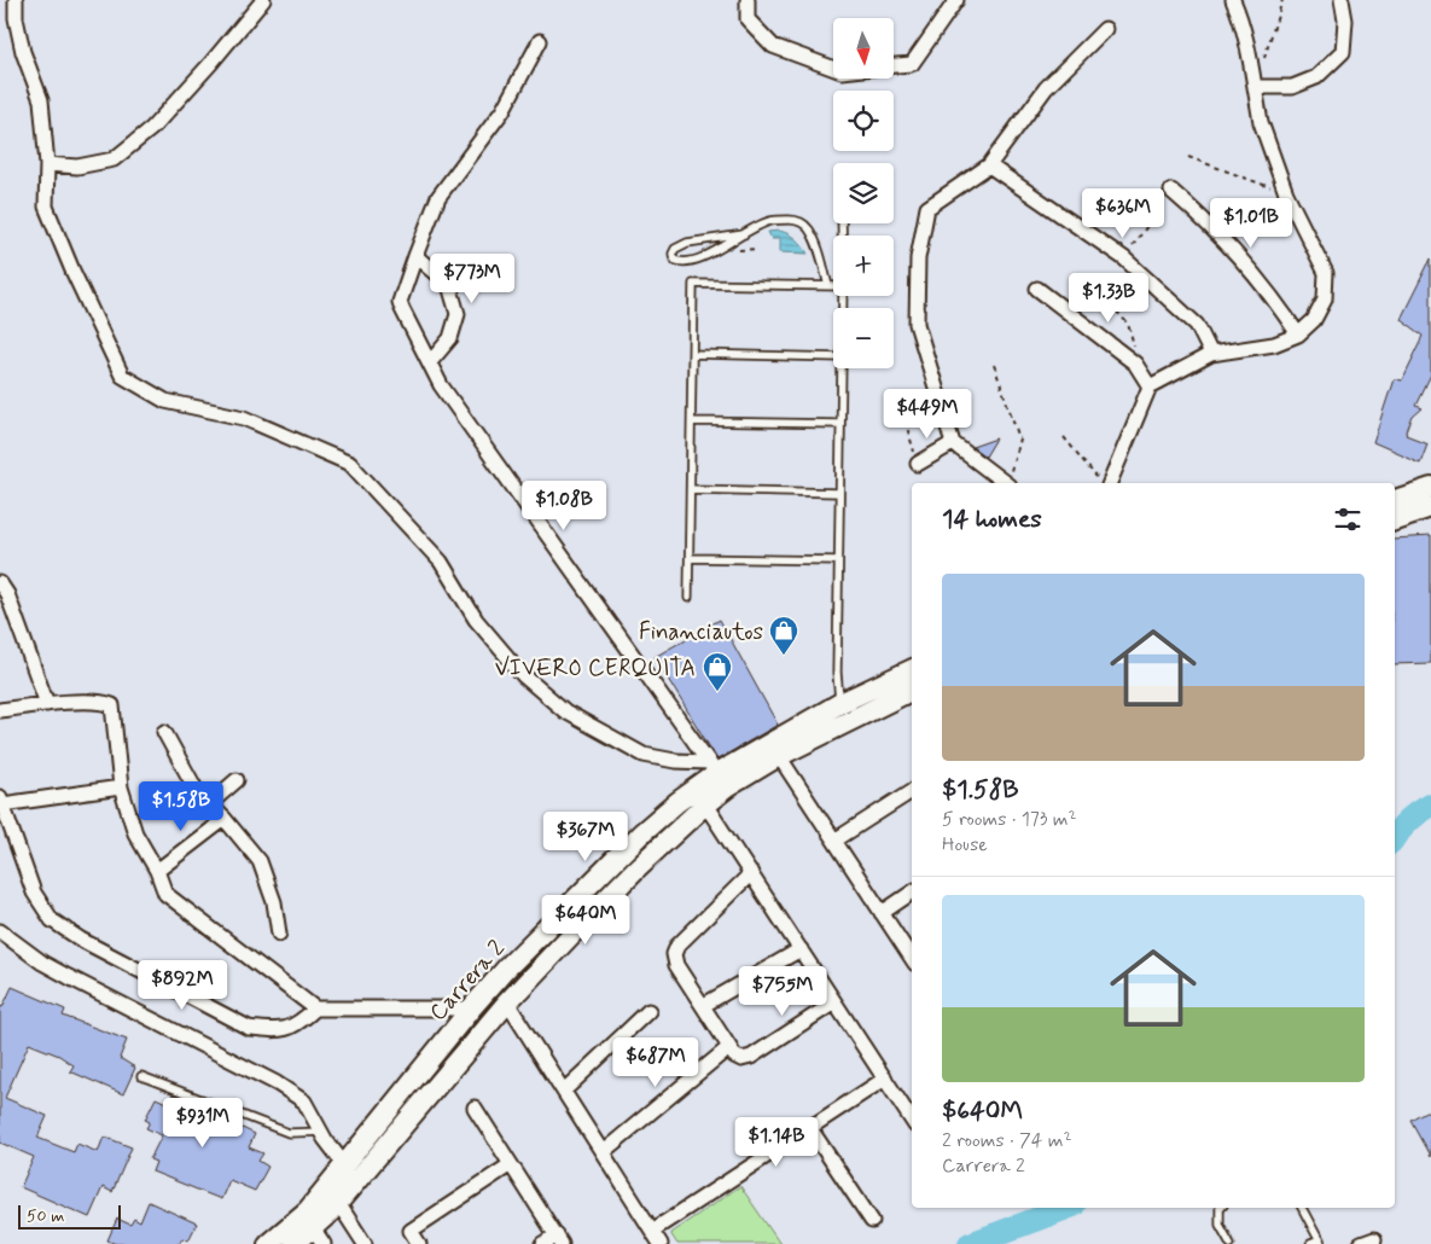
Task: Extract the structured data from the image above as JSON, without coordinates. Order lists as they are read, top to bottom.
{
  "streets": {
    "main road": ["Carrera 2"]
  },
  "places": {
    "shop": ["Financiautos", "VIVERO CERQUITA"]
  },
  "scale_bar": "50 m",
  "north": "bottom",
  "page": {
    "map_buttons": ["+", "−"],
    "price": [
      "$636M",
      "$1.01B",
      "$773M",
      "$1.33B",
      "$449M",
      "$1.08B",
      "$1.58B",
      "$367M",
      "$640M",
      "$892M",
      "$755M",
      "$687M",
      "$931M",
      "$1.14B"
    ],
    "heading": "14 homes",
    "list": [
      {
        "name": "$1.58B",
        "note": "5 rooms · 173 m² · House"
      },
      {
        "name": "$640M",
        "note": "2 rooms · 74 m² · Carrera 2"
      }
    ],
    "scale": "50 m"
  }
}
